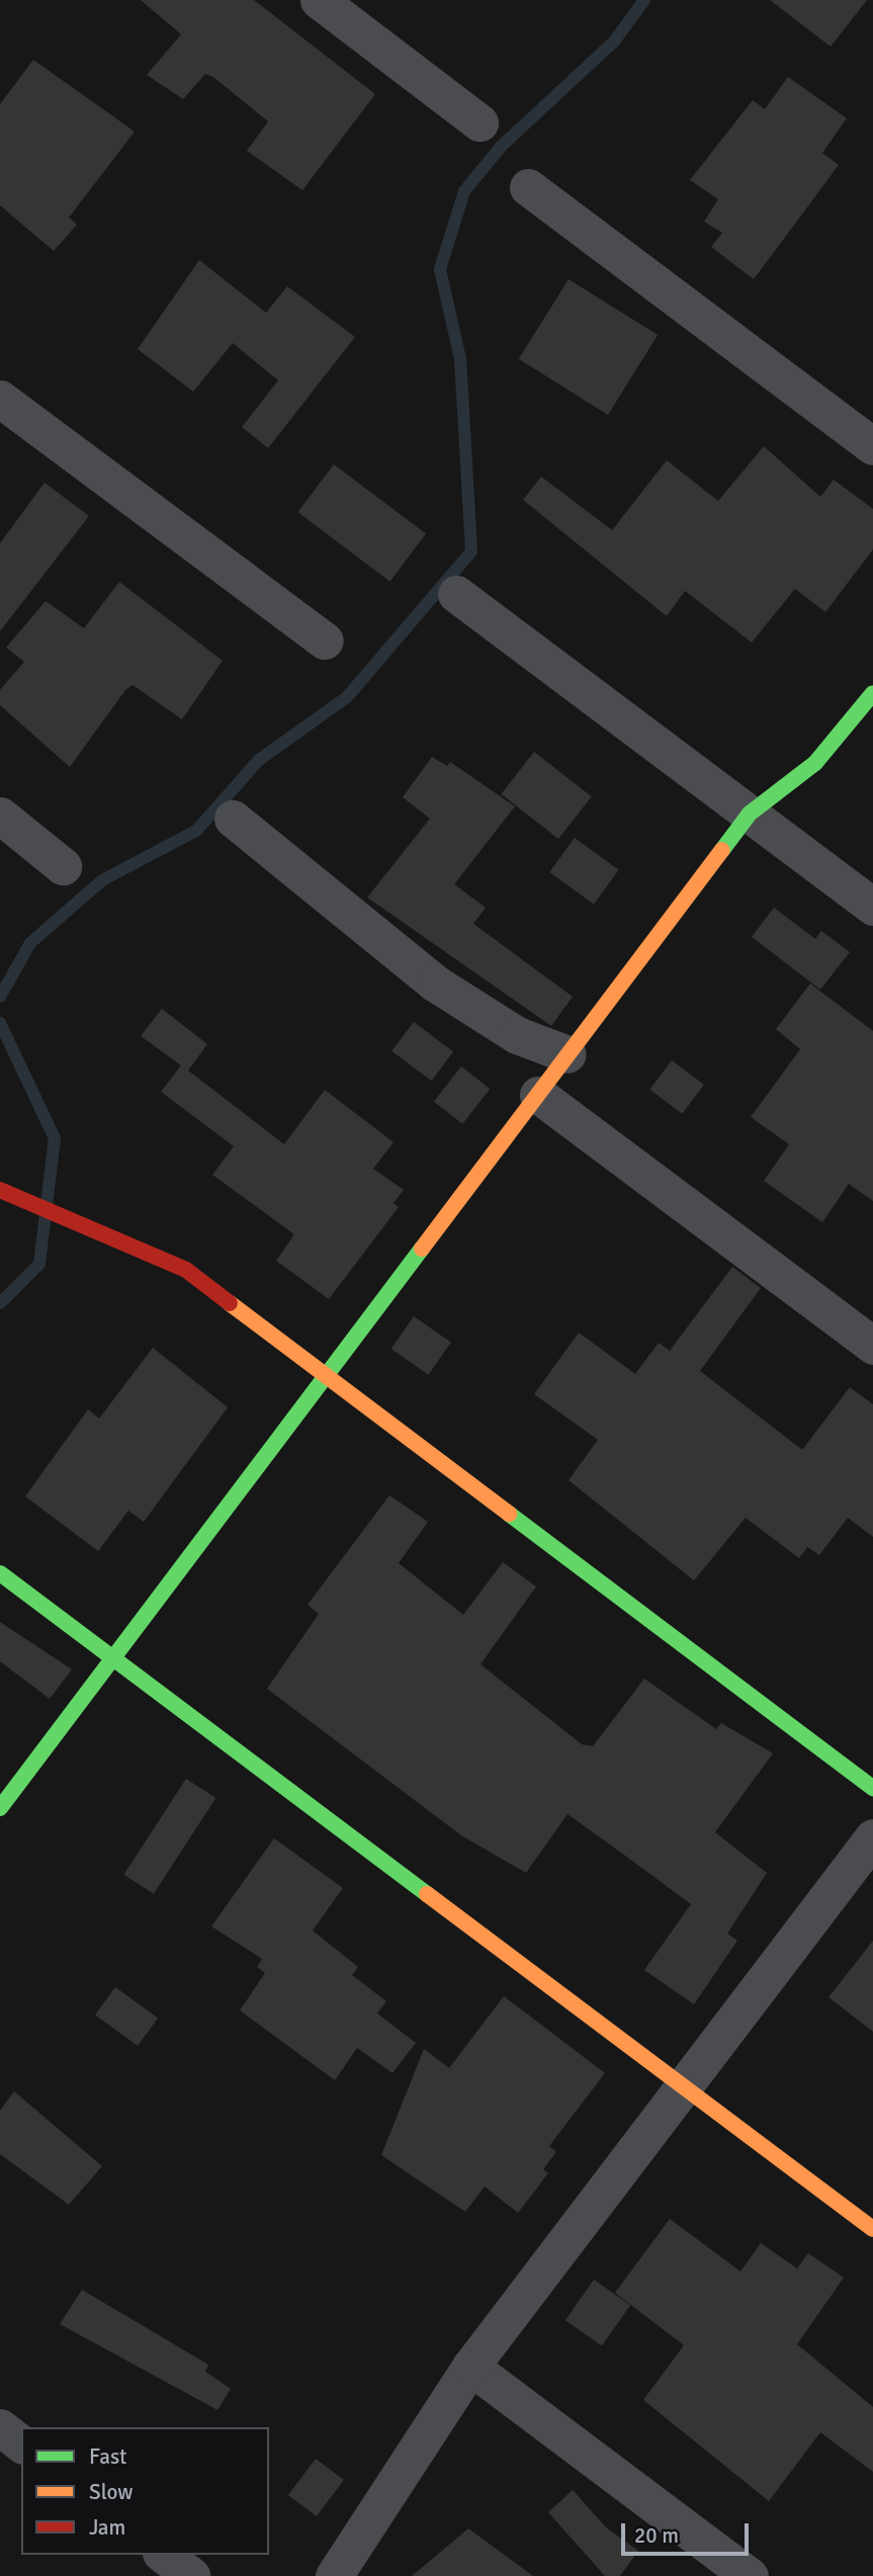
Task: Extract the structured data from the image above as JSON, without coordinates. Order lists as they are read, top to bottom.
{
  "legend": ["Fast", "Slow", "Jam"],
  "scale_bar": "20 m"
}
